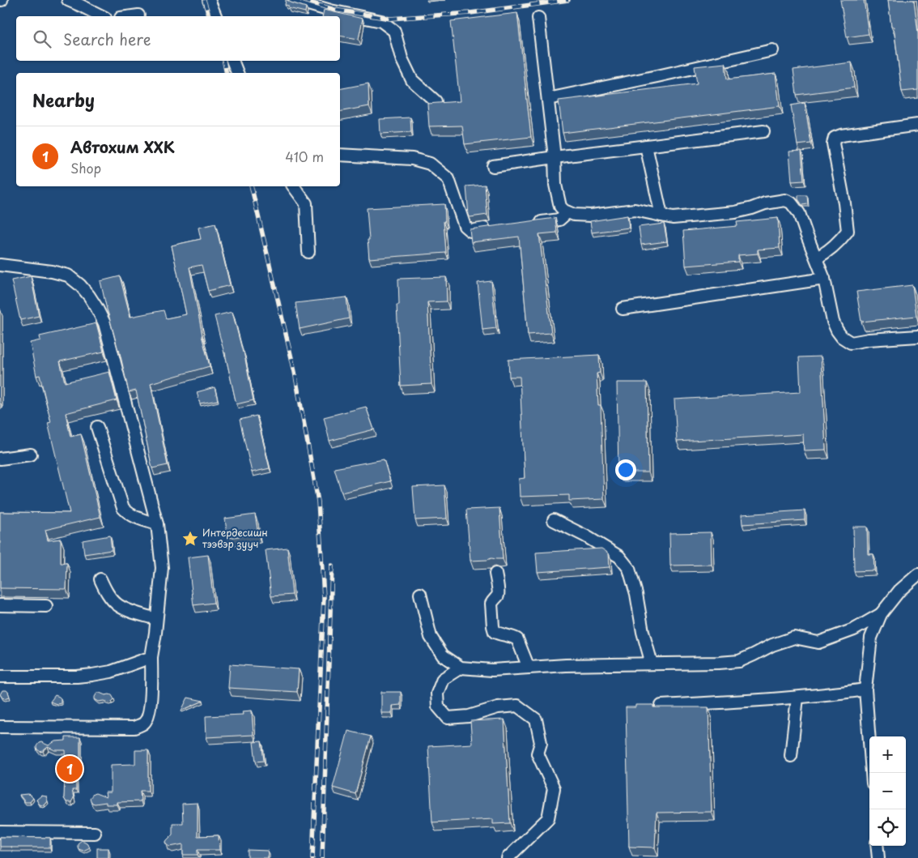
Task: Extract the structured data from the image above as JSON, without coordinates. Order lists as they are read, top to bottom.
{
  "places": {
    "place": ["Интердесишн тээвэр зууч"]
  },
  "page": {
    "search": "Search here",
    "heading": "Nearby",
    "list": [
      {
        "mark": "1",
        "name": "Автохим ХХК",
        "note": "Shop",
        "value": "410 m"
      }
    ],
    "map_buttons": ["+", "−"],
    "pins": "1"
  }
}
